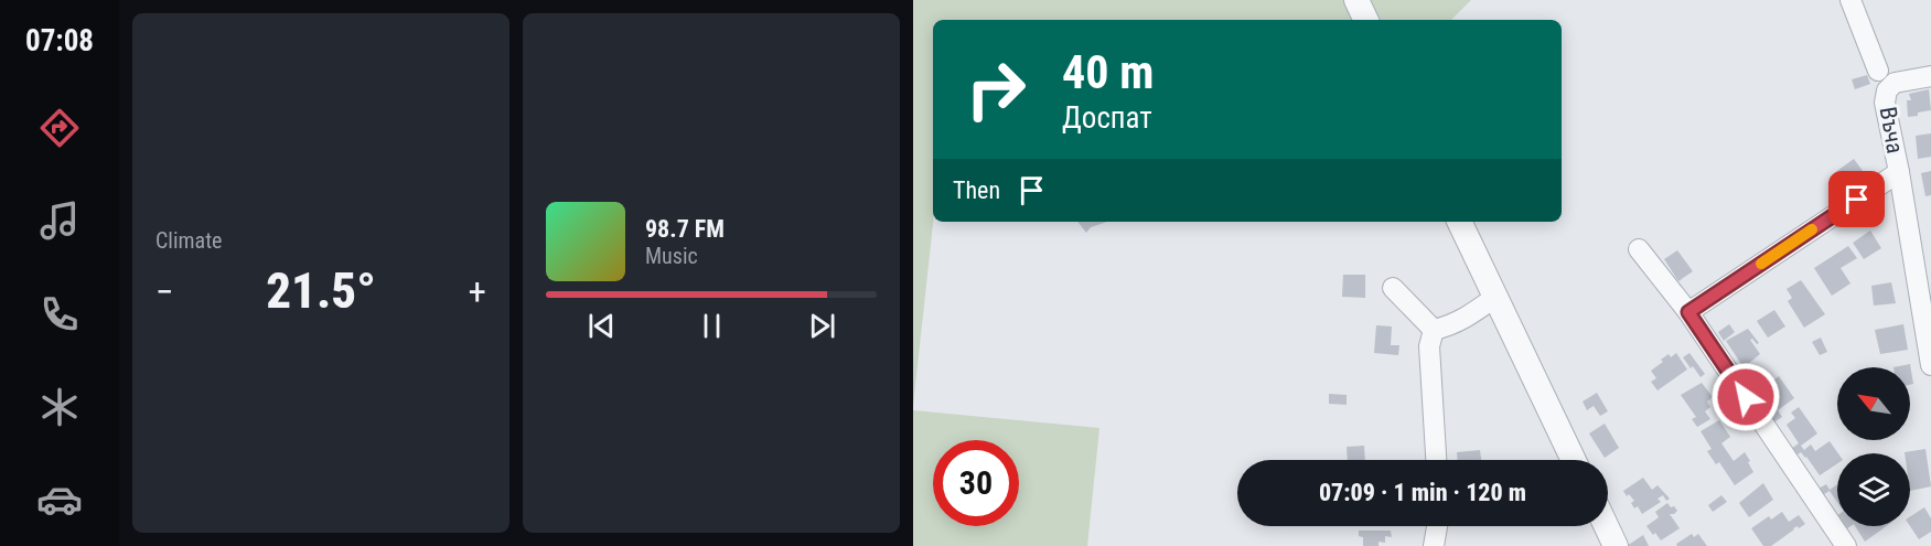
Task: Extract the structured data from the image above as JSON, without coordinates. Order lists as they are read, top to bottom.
{
  "streets": {
    "street": ["Въча"]
  },
  "north": "top left",
  "page": {
    "tabs": "07:08",
    "tile": "Climate",
    "turn": ["40 m", "Доспат"],
    "then": "Then",
    "song": ["98.7 FM", "Music"],
    "heat": ["−", "21.5°", "+"],
    "limit": "30",
    "trip": "07:09 · 1 min · 120 m"
  }
}
